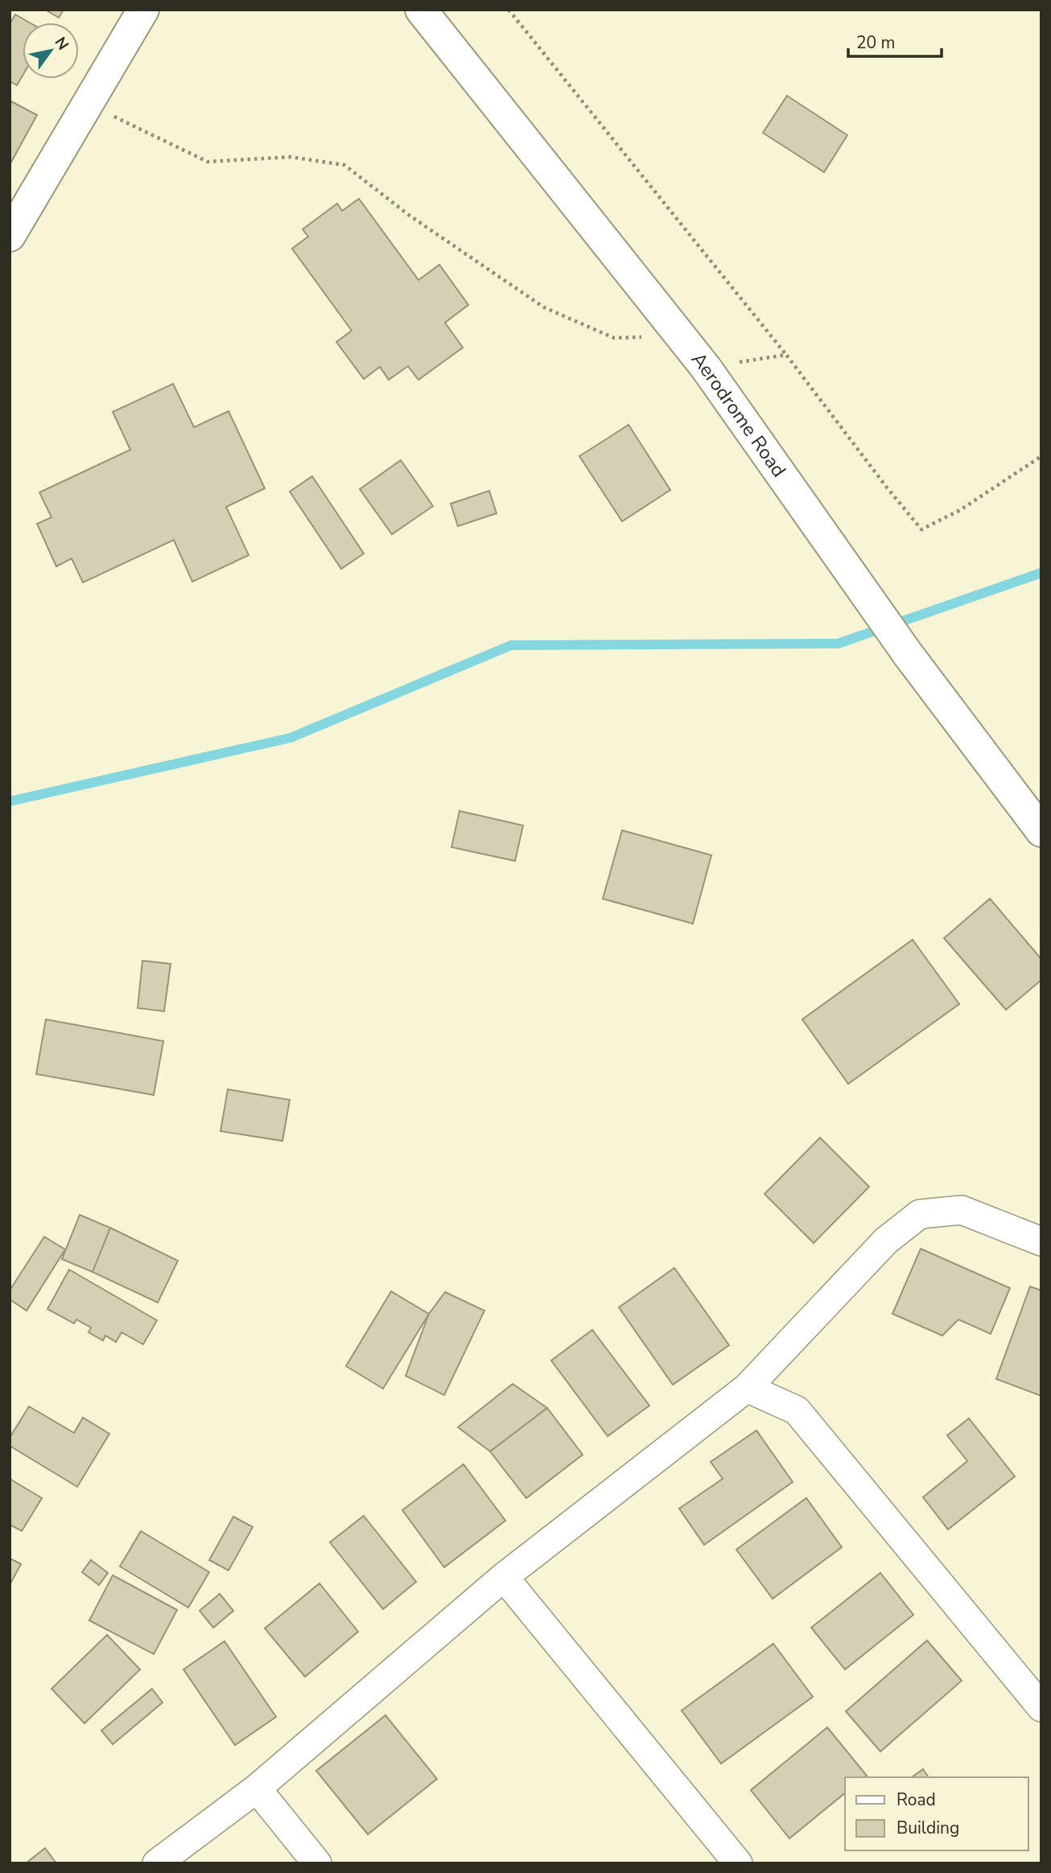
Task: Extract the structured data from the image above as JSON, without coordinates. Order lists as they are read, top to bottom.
{
  "streets": {
    "street": ["Aerodrome Road"]
  },
  "legend": ["Road", "Building"],
  "scale_bar": "20 m",
  "north": "top right"
}
